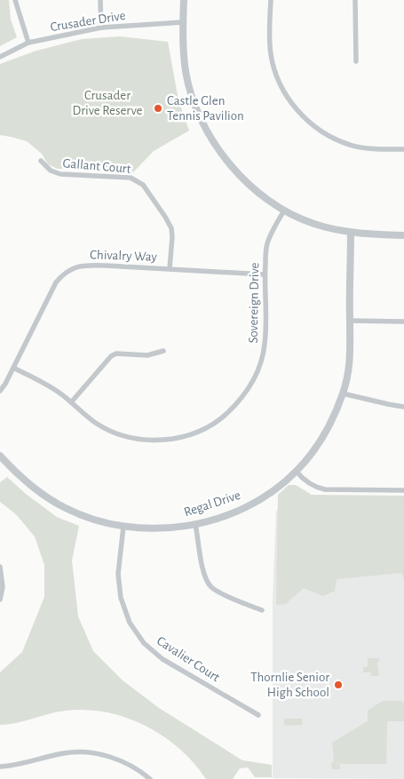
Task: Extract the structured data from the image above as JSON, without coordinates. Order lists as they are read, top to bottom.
{
  "streets": {
    "street": [
      "Crusader Drive",
      "Gallant Court",
      "Chivalry Way",
      "Sovereign Drive",
      "Regal Drive",
      "Cavalier Court"
    ]
  },
  "crossings": [
    ["Gallant Court", "Chivalry Way"],
    ["Chivalry Way", "Sovereign Drive"],
    ["Regal Drive", "Cavalier Court"]
  ],
  "parks": ["Crusader Drive Reserve"],
  "places": ["Castle Glen Tennis Pavilion", "Thornlie Senior High School"]
}
